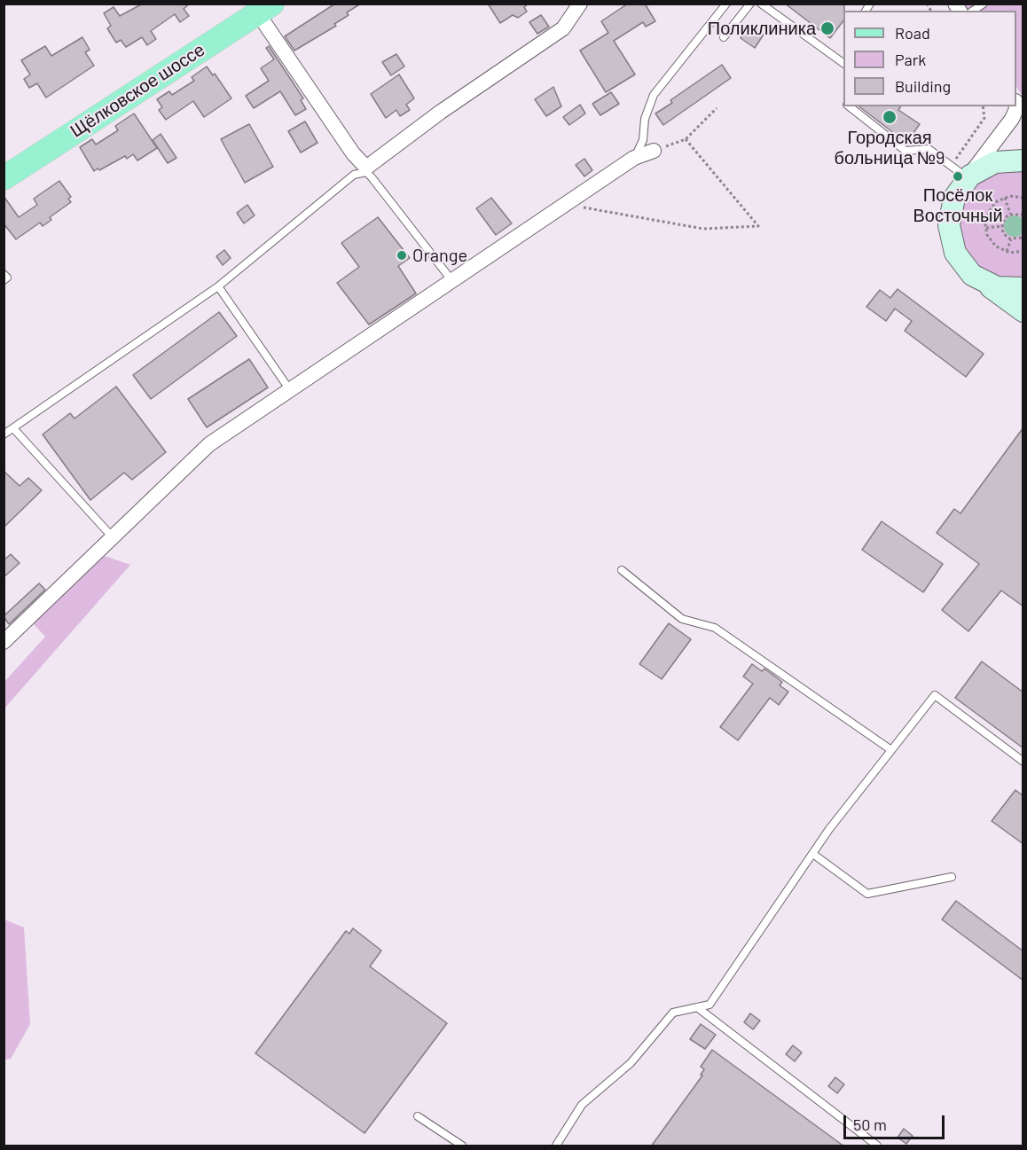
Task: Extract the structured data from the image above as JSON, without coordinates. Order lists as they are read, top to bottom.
{
  "streets": {
    "main road": ["Щёлковское шоссе"]
  },
  "places": [
    "Поликлиника",
    "Городская больница №9",
    "Посёлок Восточный",
    "Orange"
  ],
  "legend": ["Road", "Park", "Building"],
  "scale_bar": "50 m"
}
